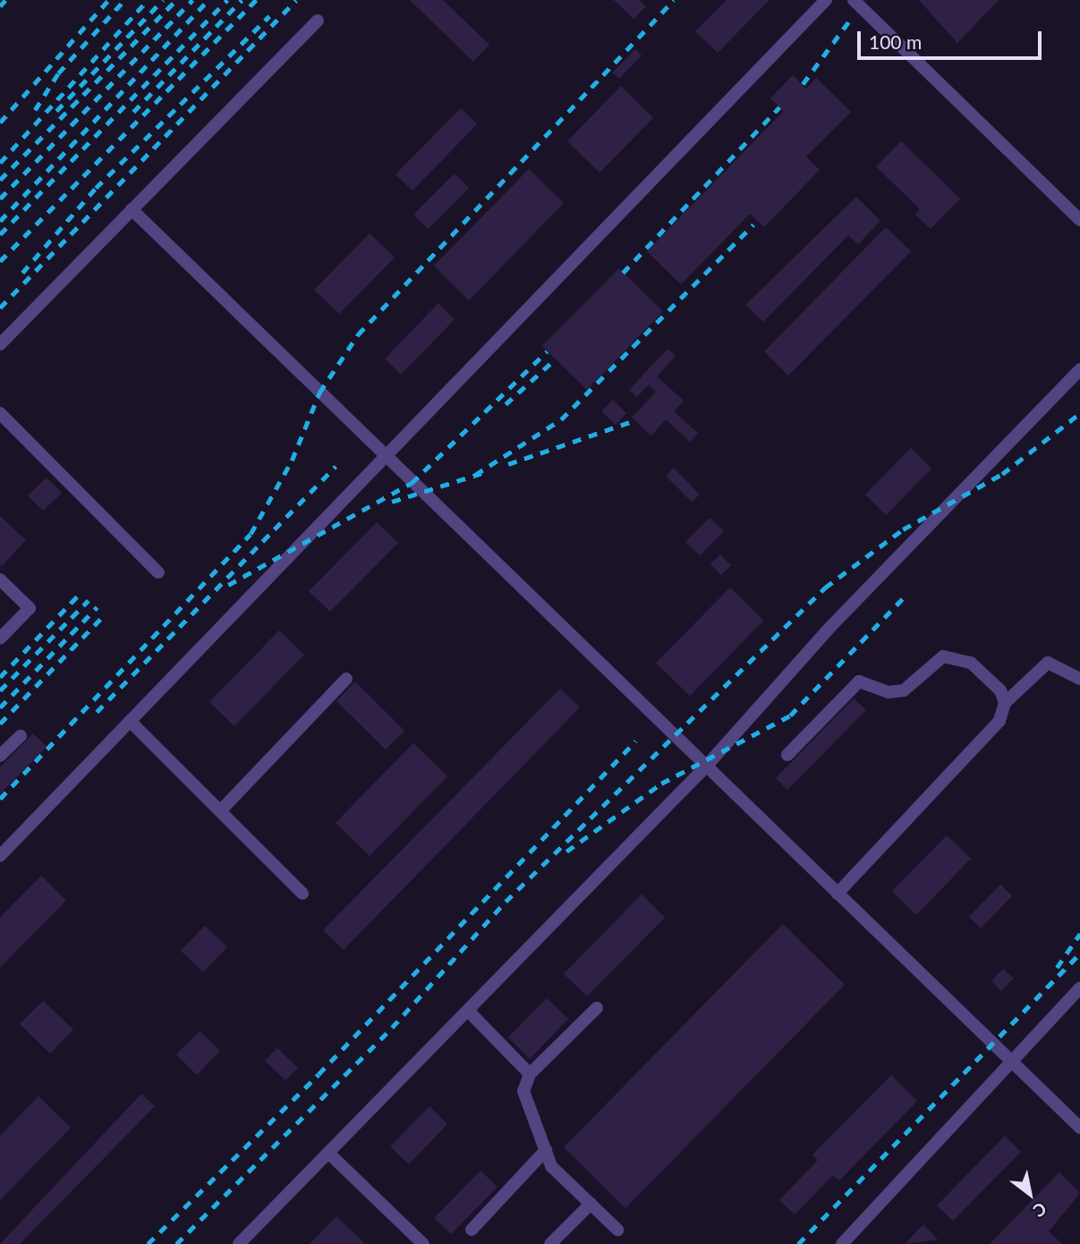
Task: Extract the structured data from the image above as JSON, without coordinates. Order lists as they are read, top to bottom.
{
  "scale_bar": "100 m",
  "north": "bottom right"
}
